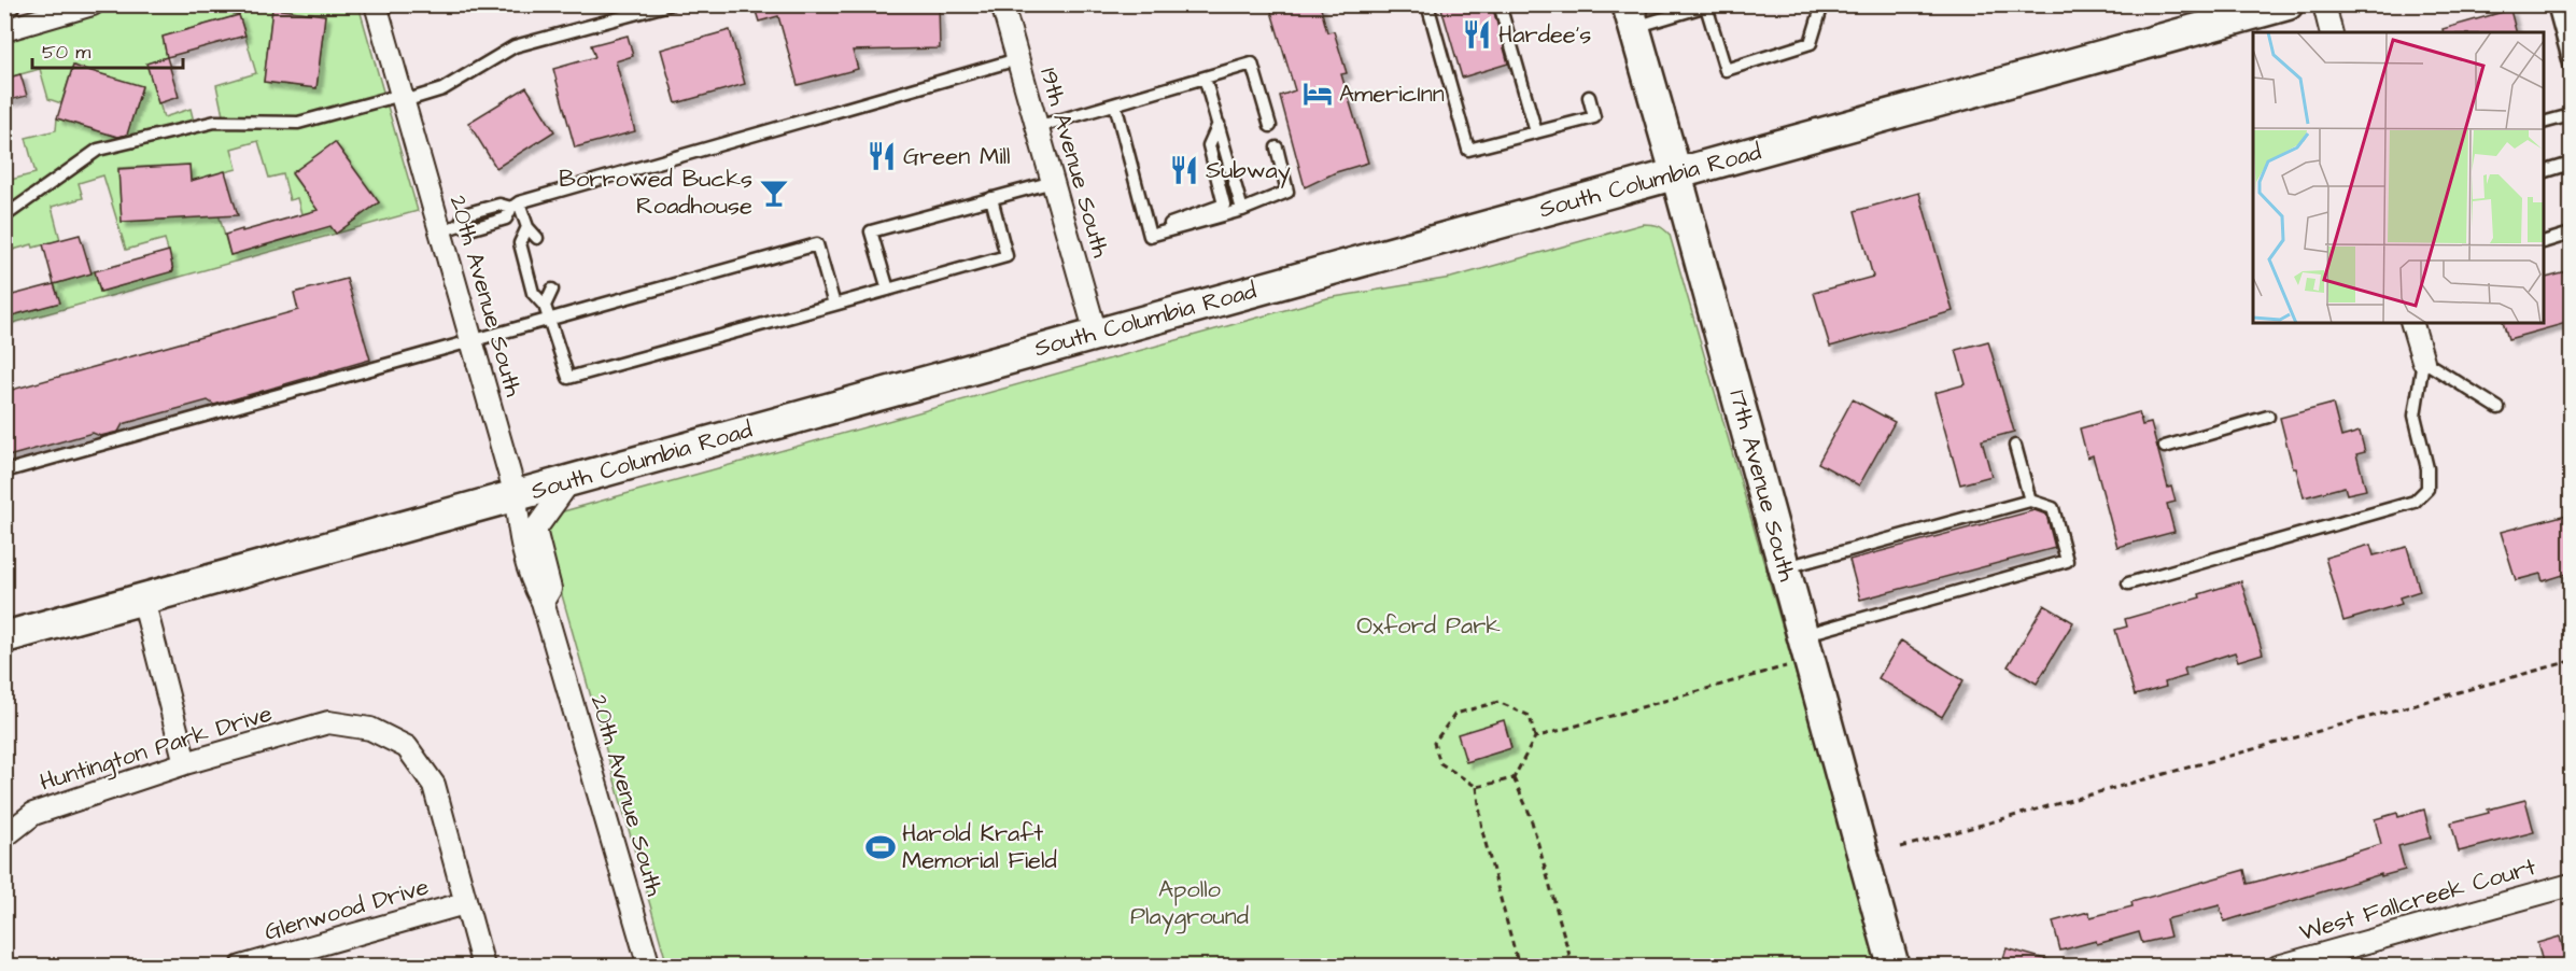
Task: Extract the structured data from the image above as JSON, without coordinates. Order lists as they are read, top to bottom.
{
  "streets": {
    "main road": ["South Columbia Road", "17th Avenue South"],
    "street": [
      "19th Avenue South",
      "20th Avenue South",
      "Huntington Park Drive",
      "West Fallcreek Court",
      "Glenwood Drive"
    ]
  },
  "crossings": [
    ["19th Avenue South", "South Columbia Road"],
    ["South Columbia Road", "20th Avenue South"],
    ["South Columbia Road", "17th Avenue South"],
    ["Huntington Park Drive", "Glenwood Drive"]
  ],
  "parks": ["Oxford Park", "Apollo Playground"],
  "places": {
    "restaurant": ["Hardee's", "Green Mill", "Subway"],
    "hotel": ["AmericInn"],
    "bar": ["Borrowed Bucks Roadhouse"],
    "sports": ["Harold Kraft Memorial Field"]
  },
  "scale_bar": "50 m"
}
